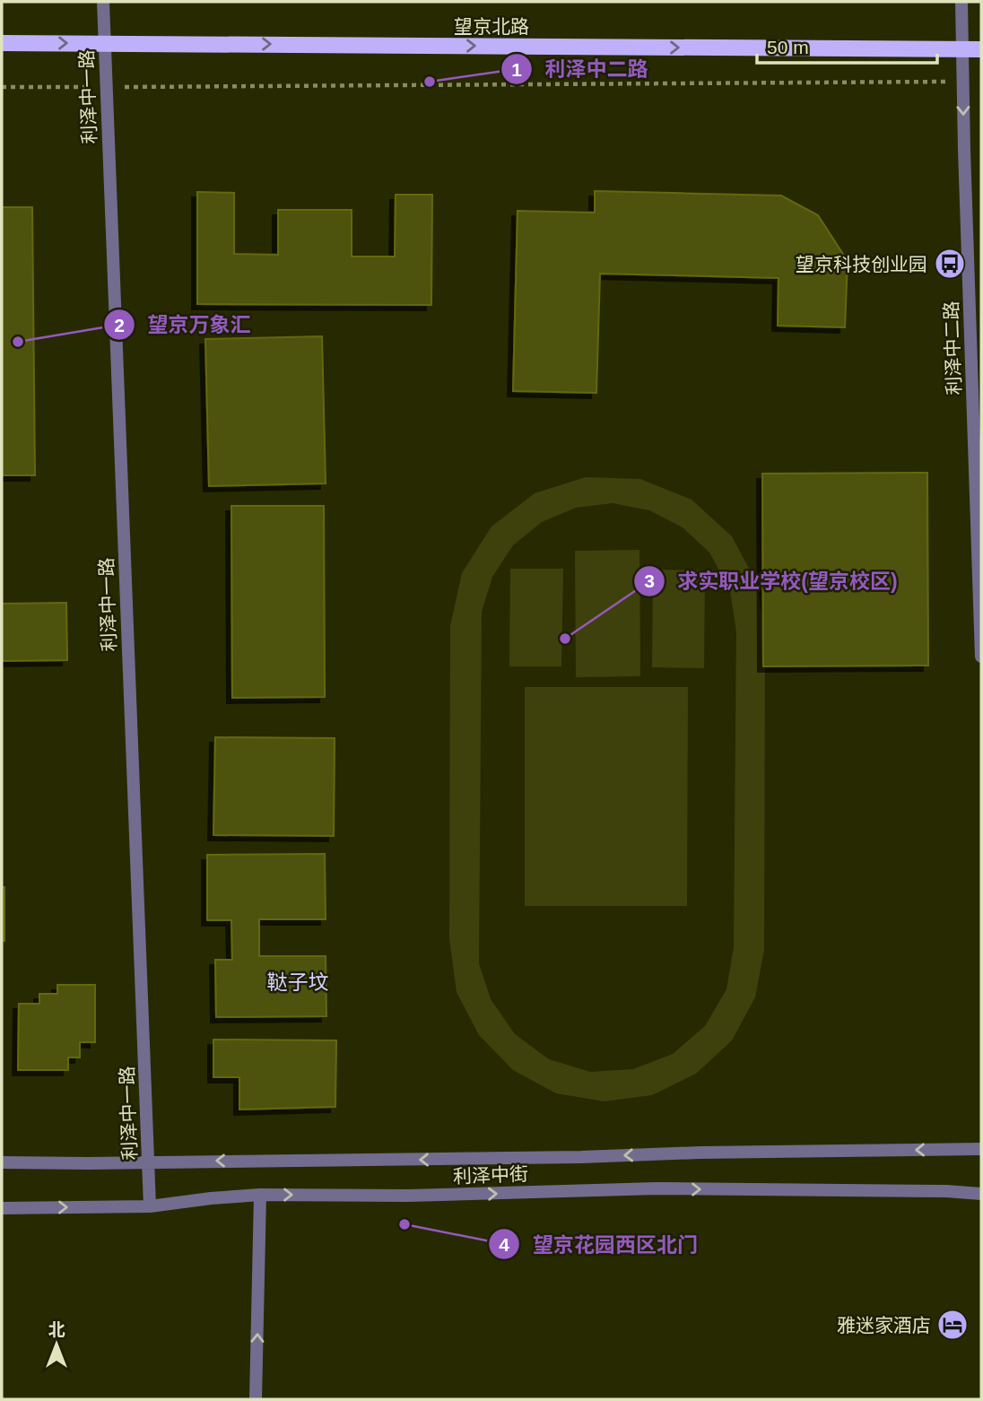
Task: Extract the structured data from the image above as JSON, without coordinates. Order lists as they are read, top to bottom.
{
  "streets": {
    "main road": ["望京北路"],
    "street": ["利泽中一路", "利泽中二路", "利泽中街"]
  },
  "crossings": [
    ["望京北路", "利泽中一路"],
    ["望京北路", "利泽中二路"],
    ["利泽中一路", "利泽中街"]
  ],
  "one_way": ["望京北路", "利泽中二路"],
  "districts": ["鞑子坟"],
  "places": {
    "other": [
      "利泽中二路",
      "望京万象汇",
      "求实职业学校(望京校区)",
      "望京花园西区北门"
    ],
    "bus stop": ["望京科技创业园"],
    "hotel": ["雅迷家酒店"]
  },
  "scale_bar": "50 m",
  "north": "top"
}
